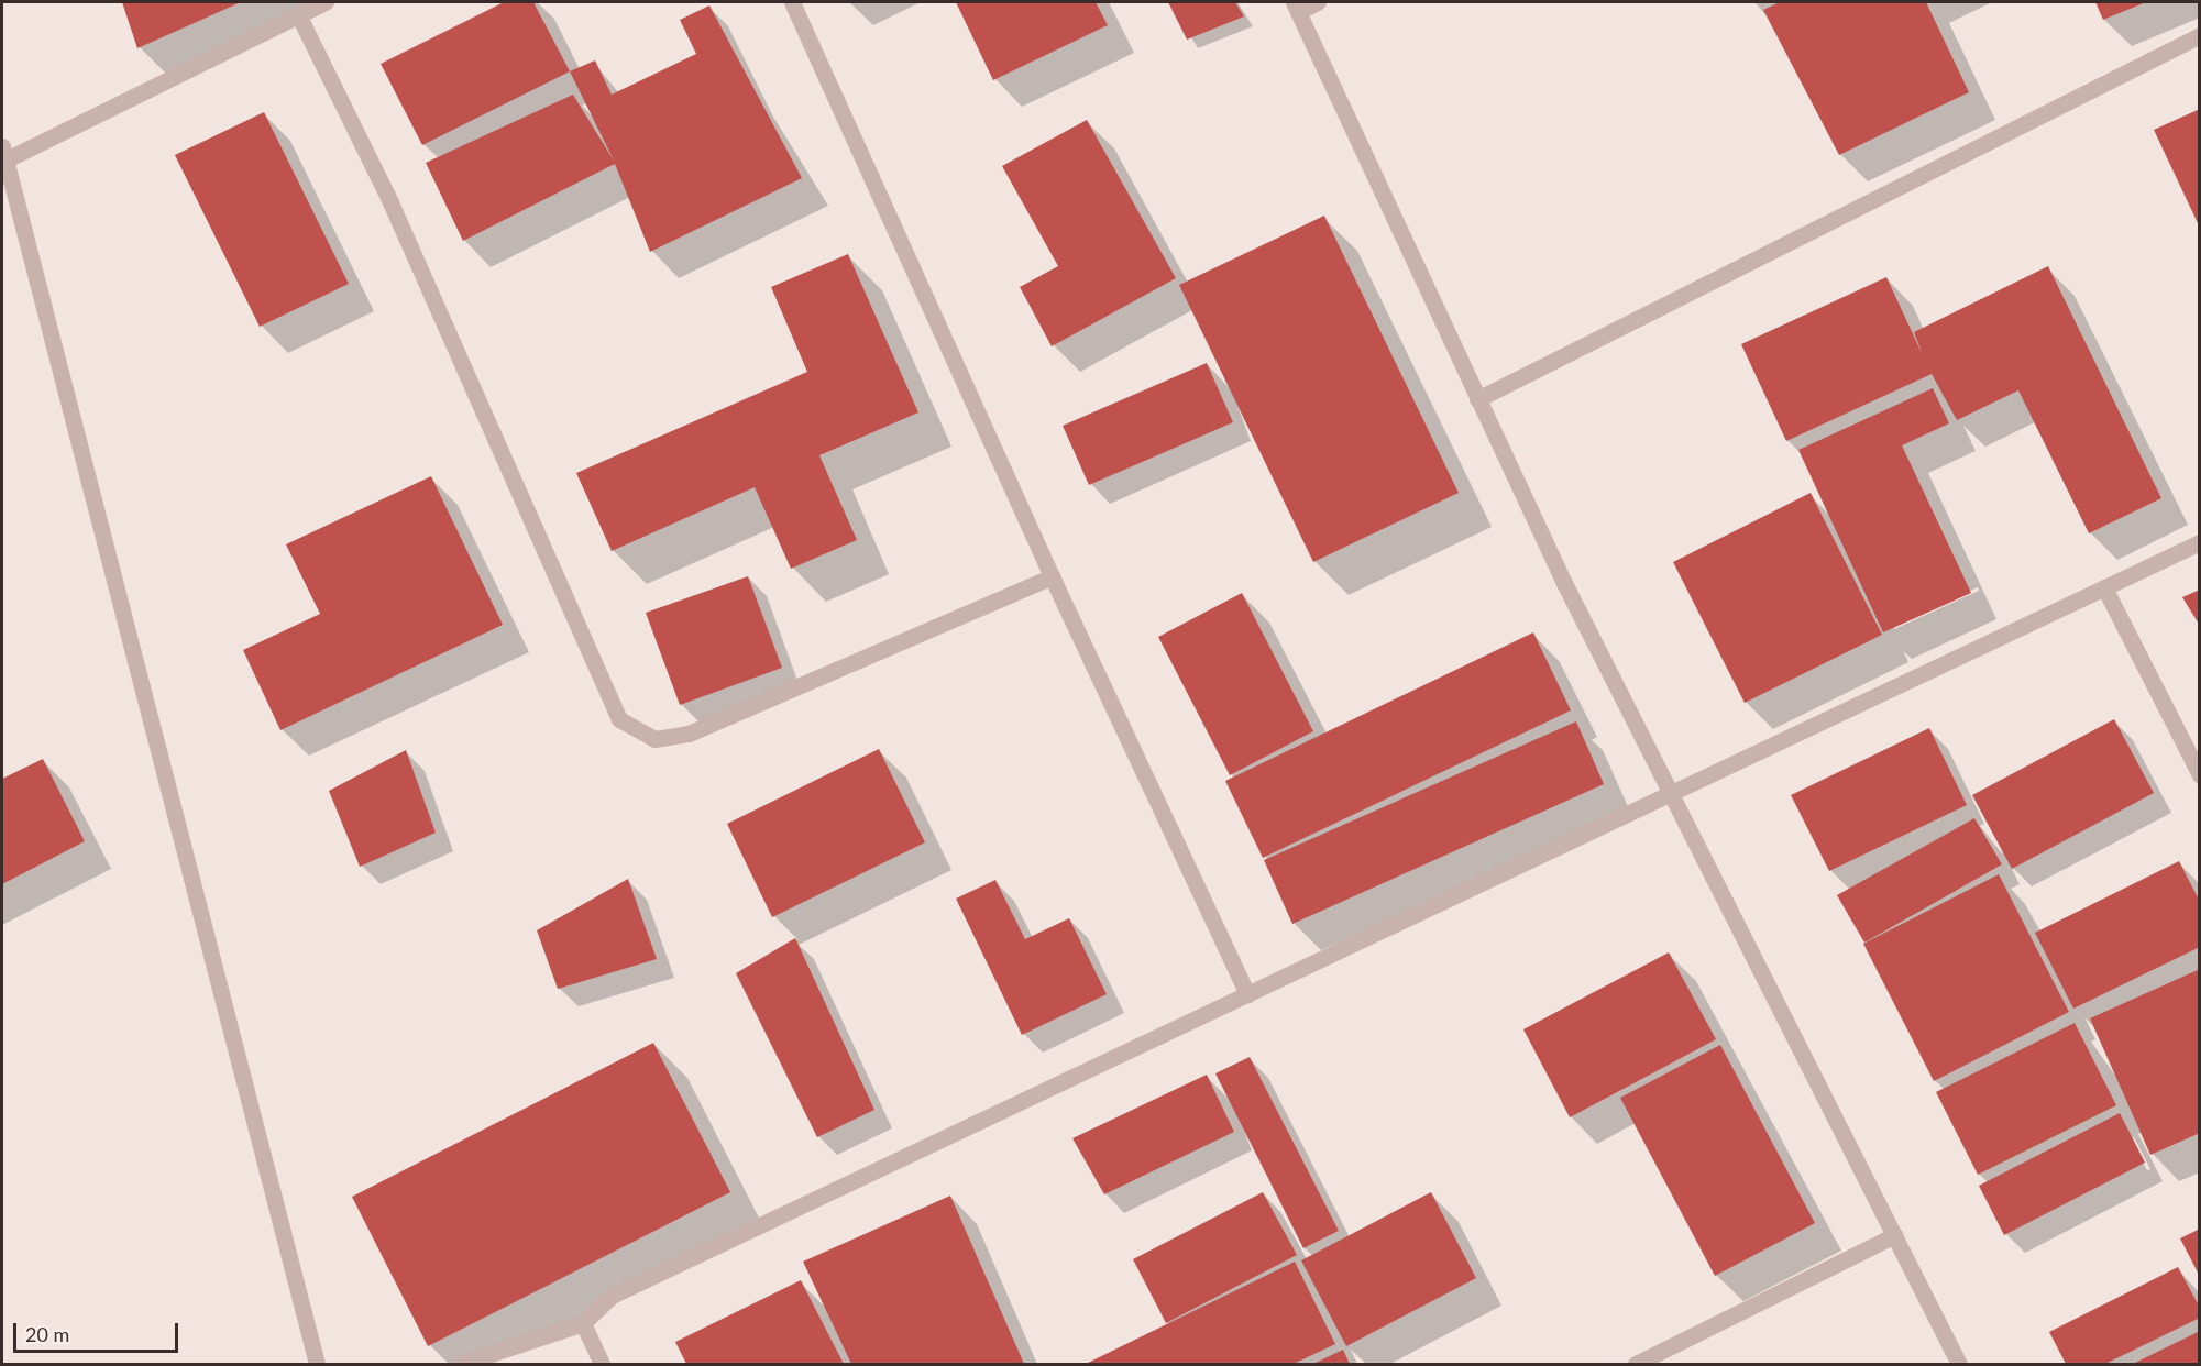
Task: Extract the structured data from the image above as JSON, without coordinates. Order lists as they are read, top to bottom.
{
  "scale_bar": "20 m"
}
